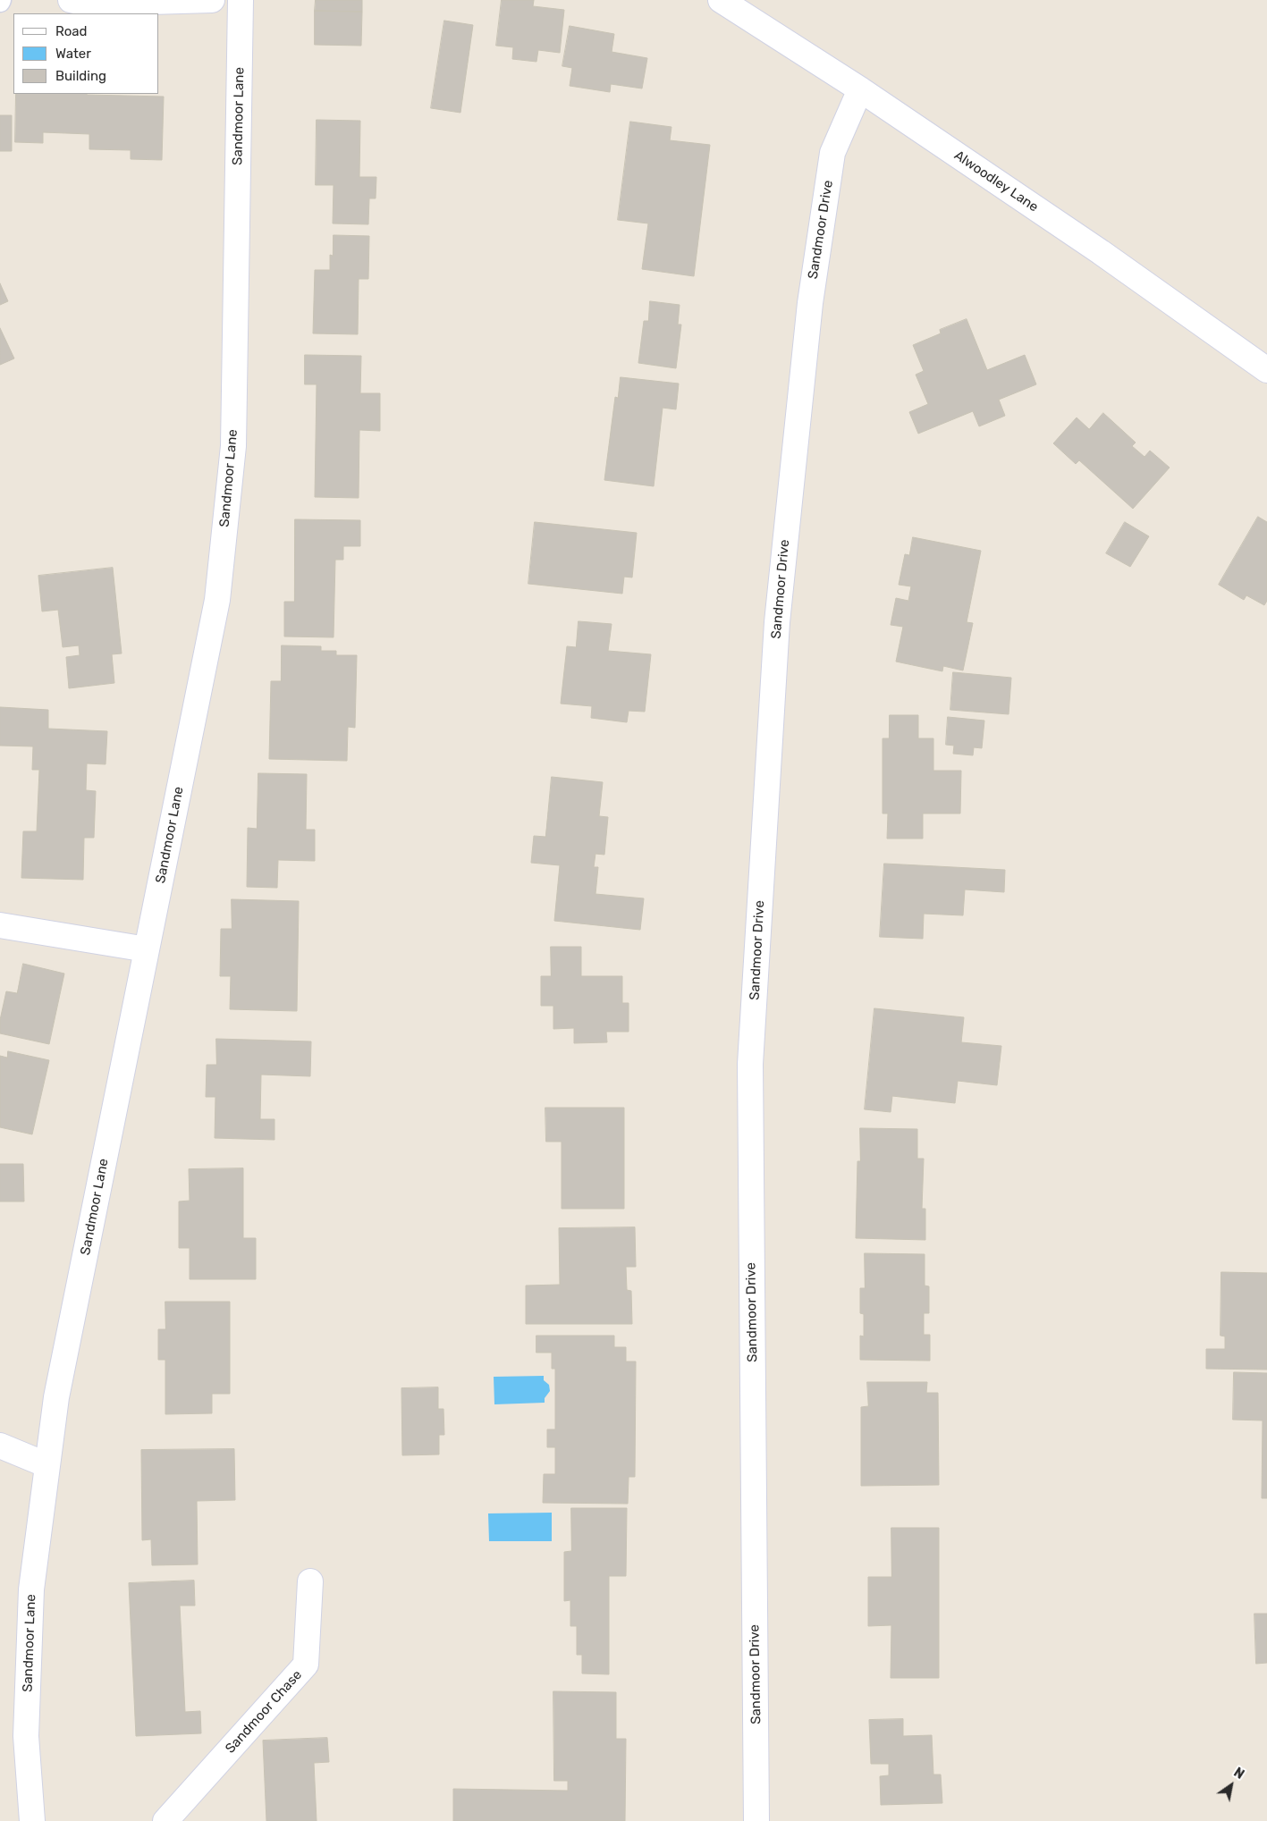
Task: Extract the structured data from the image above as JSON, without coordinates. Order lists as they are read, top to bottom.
{
  "streets": {
    "street": [
      "Sandmoor Lane",
      "Alwoodley Lane",
      "Sandmoor Drive",
      "Sandmoor Chase"
    ]
  },
  "crossings": [
    ["Alwoodley Lane", "Sandmoor Drive"]
  ],
  "legend": ["Road", "Water", "Building"],
  "north": "top right"
}
